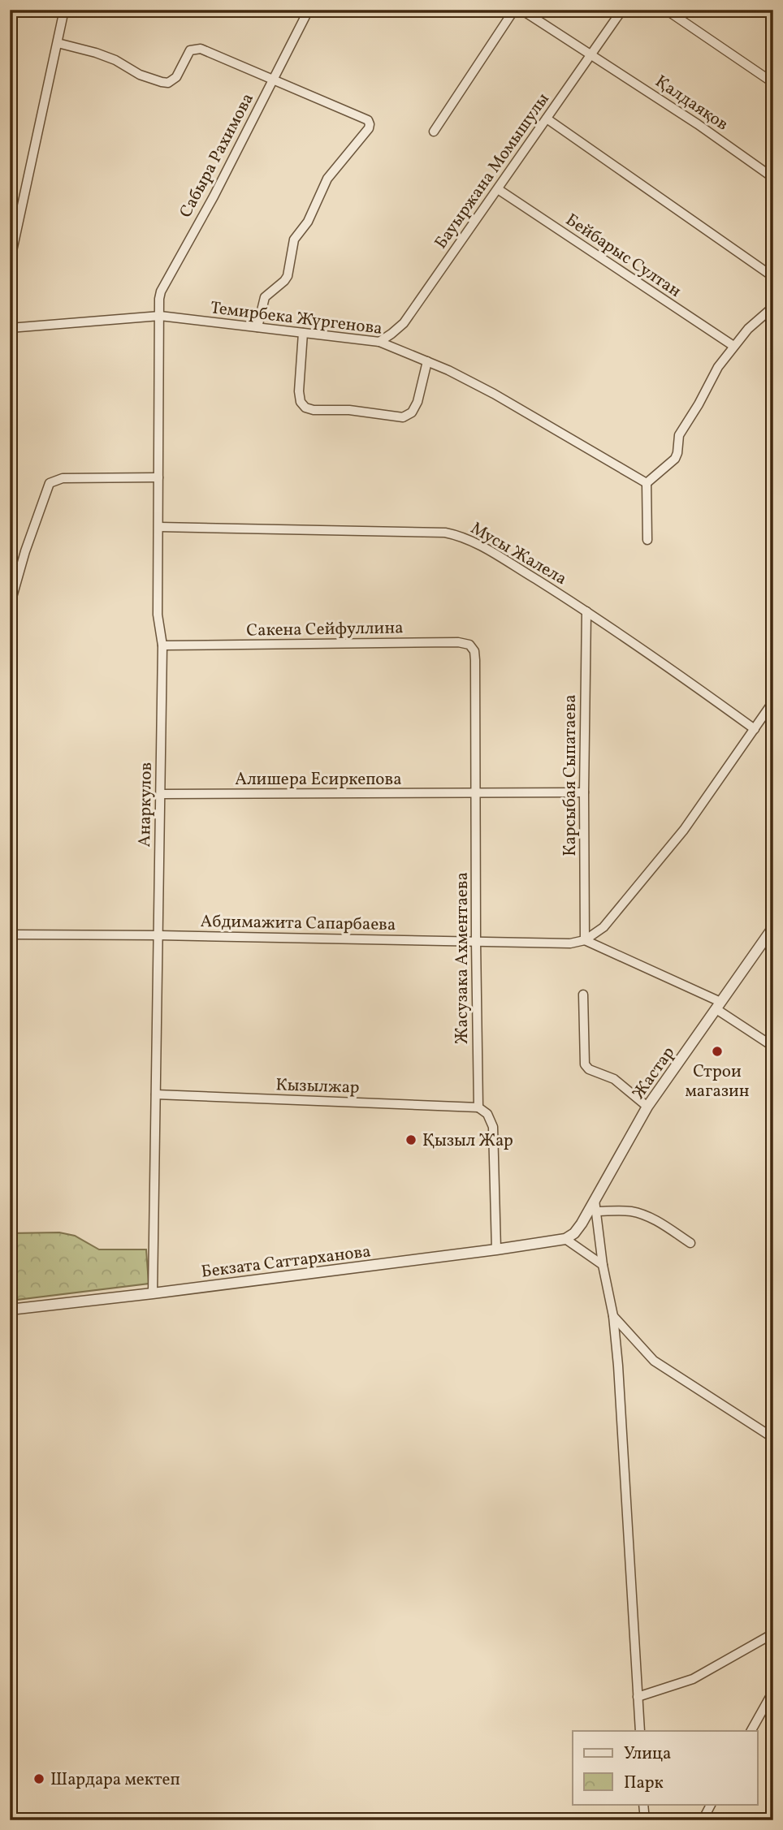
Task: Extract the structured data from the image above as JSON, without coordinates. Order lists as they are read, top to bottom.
{
  "streets": {
    "street": [
      "Қалдаяқов",
      "Сабыра Рахимова",
      "Бауыржана Момышулы",
      "Бейбарыс Султан",
      "Темирбека Жүргенова",
      "Мусы Жалела",
      "Сакена Сейфуллина",
      "Карсыбая Сыпатаева",
      "Алишера Есиркепова",
      "Анаркулов",
      "Абдимажита Сапарбаева",
      "Жасузака Ахментаева",
      "Жастар",
      "Кызылжар",
      "Бекзата Саттарханова"
    ]
  },
  "crossings": [
    ["Қалдаяқов", "Бауыржана Момышулы"],
    ["Сабыра Рахимова", "Темирбека Жүргенова"],
    ["Сабыра Рахимова", "Анаркулов"],
    ["Бауыржана Момышулы", "Бейбарыс Султан"],
    ["Бауыржана Момышулы", "Темирбека Жүргенова"],
    ["Темирбека Жүргенова", "Анаркулов"],
    ["Мусы Жалела", "Карсыбая Сыпатаева"],
    ["Мусы Жалела", "Анаркулов"],
    ["Сакена Сейфуллина", "Анаркулов"],
    ["Сакена Сейфуллина", "Жасузака Ахментаева"],
    ["Карсыбая Сыпатаева", "Алишера Есиркепова"],
    ["Карсыбая Сыпатаева", "Абдимажита Сапарбаева"],
    ["Алишера Есиркепова", "Анаркулов"],
    ["Алишера Есиркепова", "Жасузака Ахментаева"],
    ["Анаркулов", "Абдимажита Сапарбаева"],
    ["Анаркулов", "Кызылжар"],
    ["Анаркулов", "Бекзата Саттарханова"],
    ["Абдимажита Сапарбаева", "Жасузака Ахментаева"],
    ["Жасузака Ахментаева", "Кызылжар"],
    ["Жастар", "Бекзата Саттарханова"]
  ],
  "places": ["Строи магазин", "Қызыл Жар", "Шардара мектеп"],
  "legend": ["Улица", "Парк"]
}
